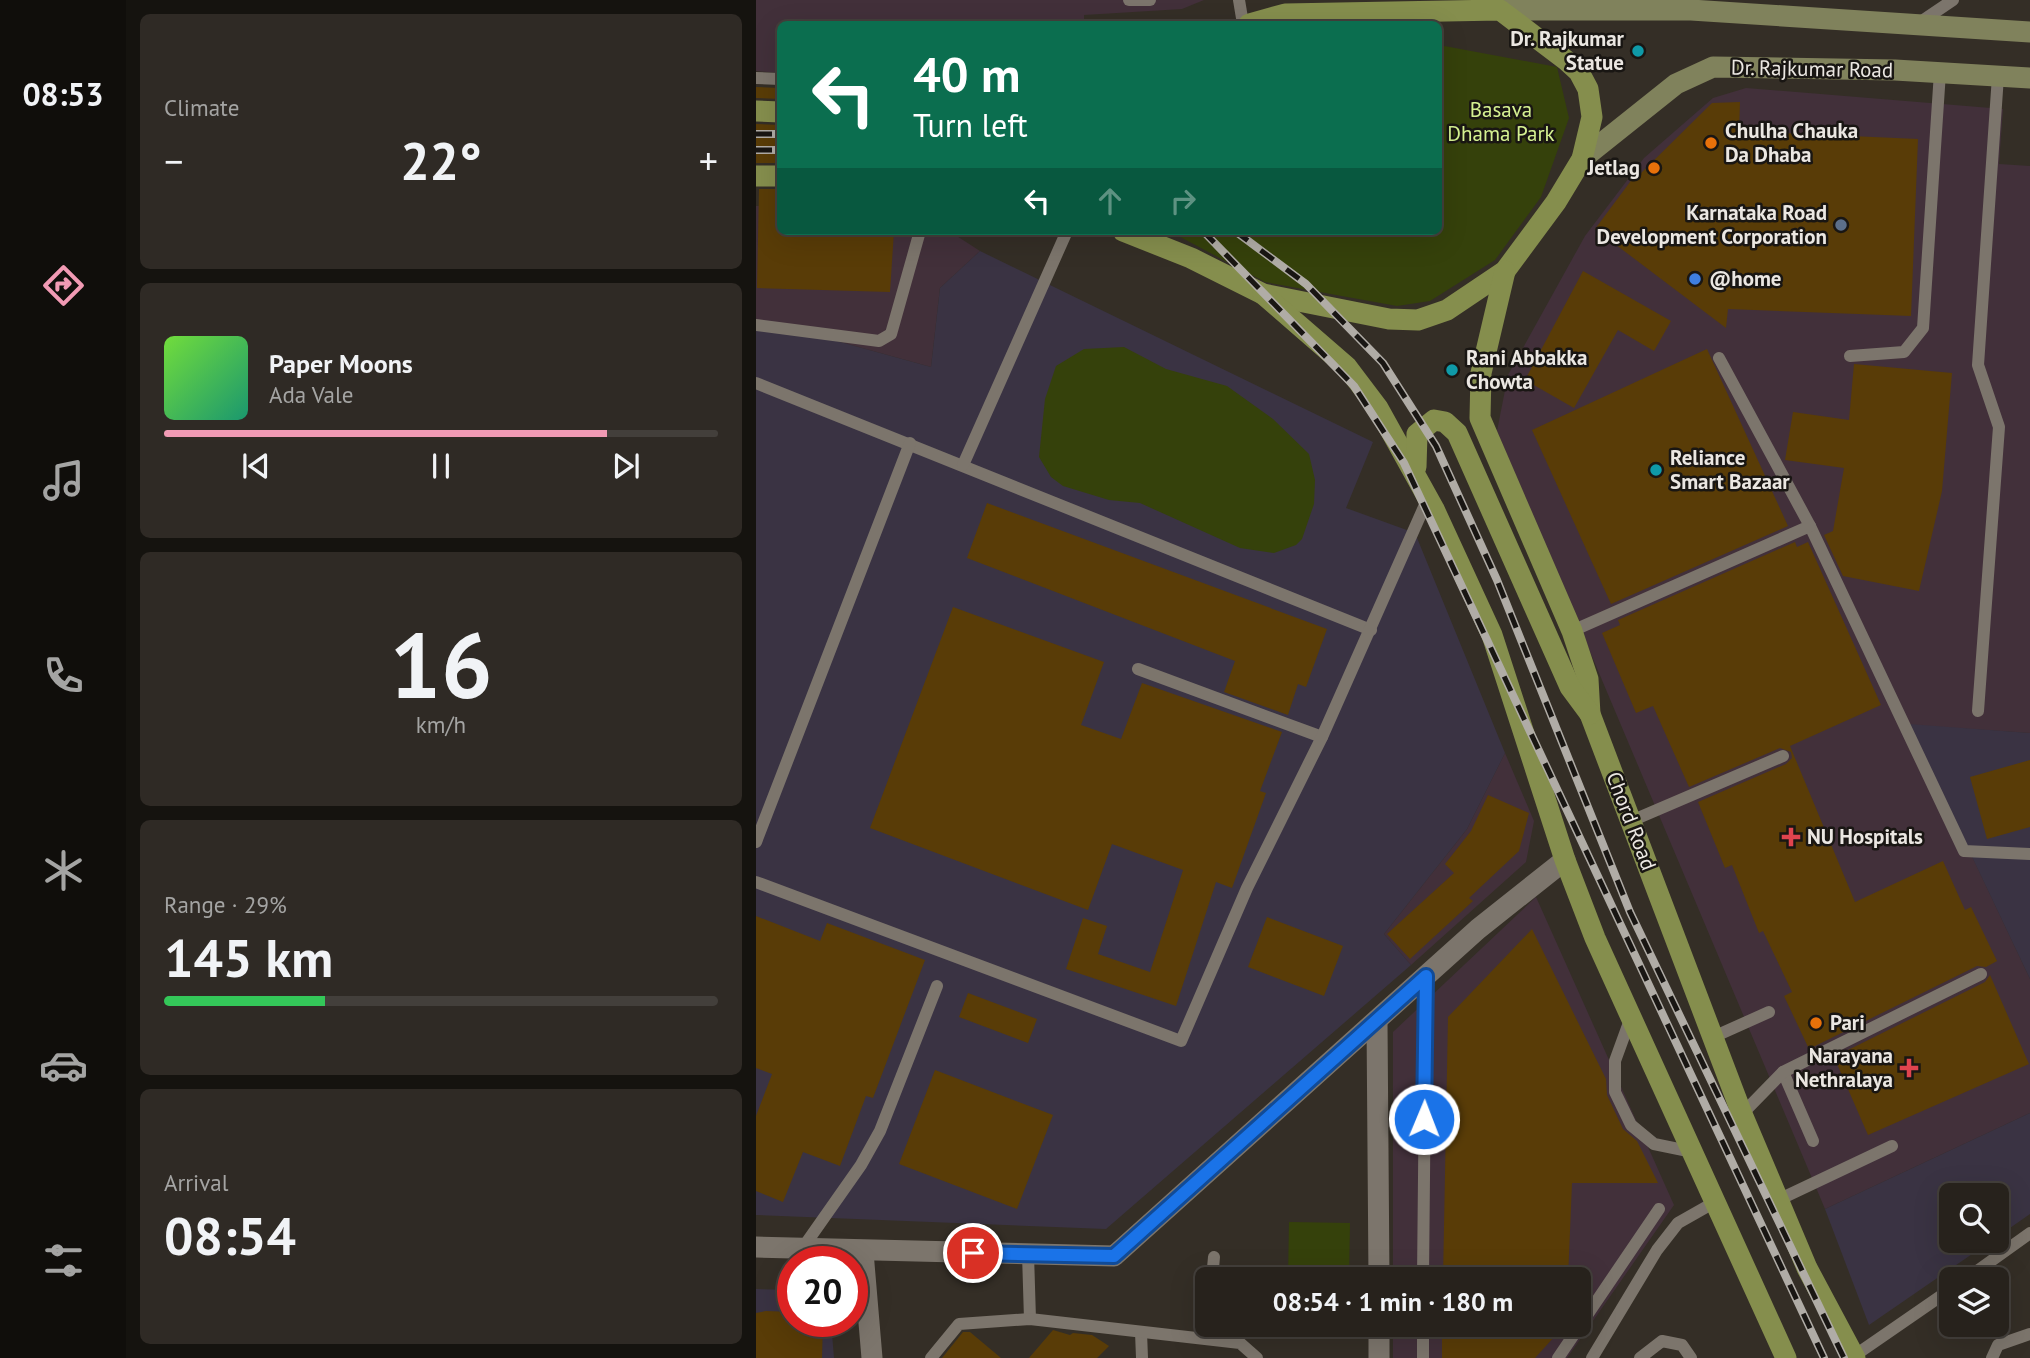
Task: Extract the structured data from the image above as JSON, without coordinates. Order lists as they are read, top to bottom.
{
  "streets": {
    "main road": ["Dr. Rajkumar Road", "Chord Road"]
  },
  "parks": ["Basava Dhama Park"],
  "places": {
    "other": [
      "Dr. Rajkumar Statue",
      "Chulha Chauka Da Dhaba",
      "Jetlag",
      "Karnataka Road Development Corporation",
      "@home",
      "Rani Abbakka Chowta",
      "Reliance Smart Bazaar",
      "Pari"
    ],
    "health": ["NU Hospitals", "Narayana Nethralaya"]
  },
  "page": {
    "tabs": "08:53",
    "tile": [
      "Climate",
      ["16", "km/h"],
      ["Range · 29%", "145 km"],
      ["Arrival", "08:54"]
    ],
    "turn": ["40 m", "Turn left"],
    "heat": ["−", "22°", "+"],
    "song": ["Paper Moons", "Ada Vale"],
    "limit": "20",
    "trip": "08:54 · 1 min · 180 m"
  }
}
